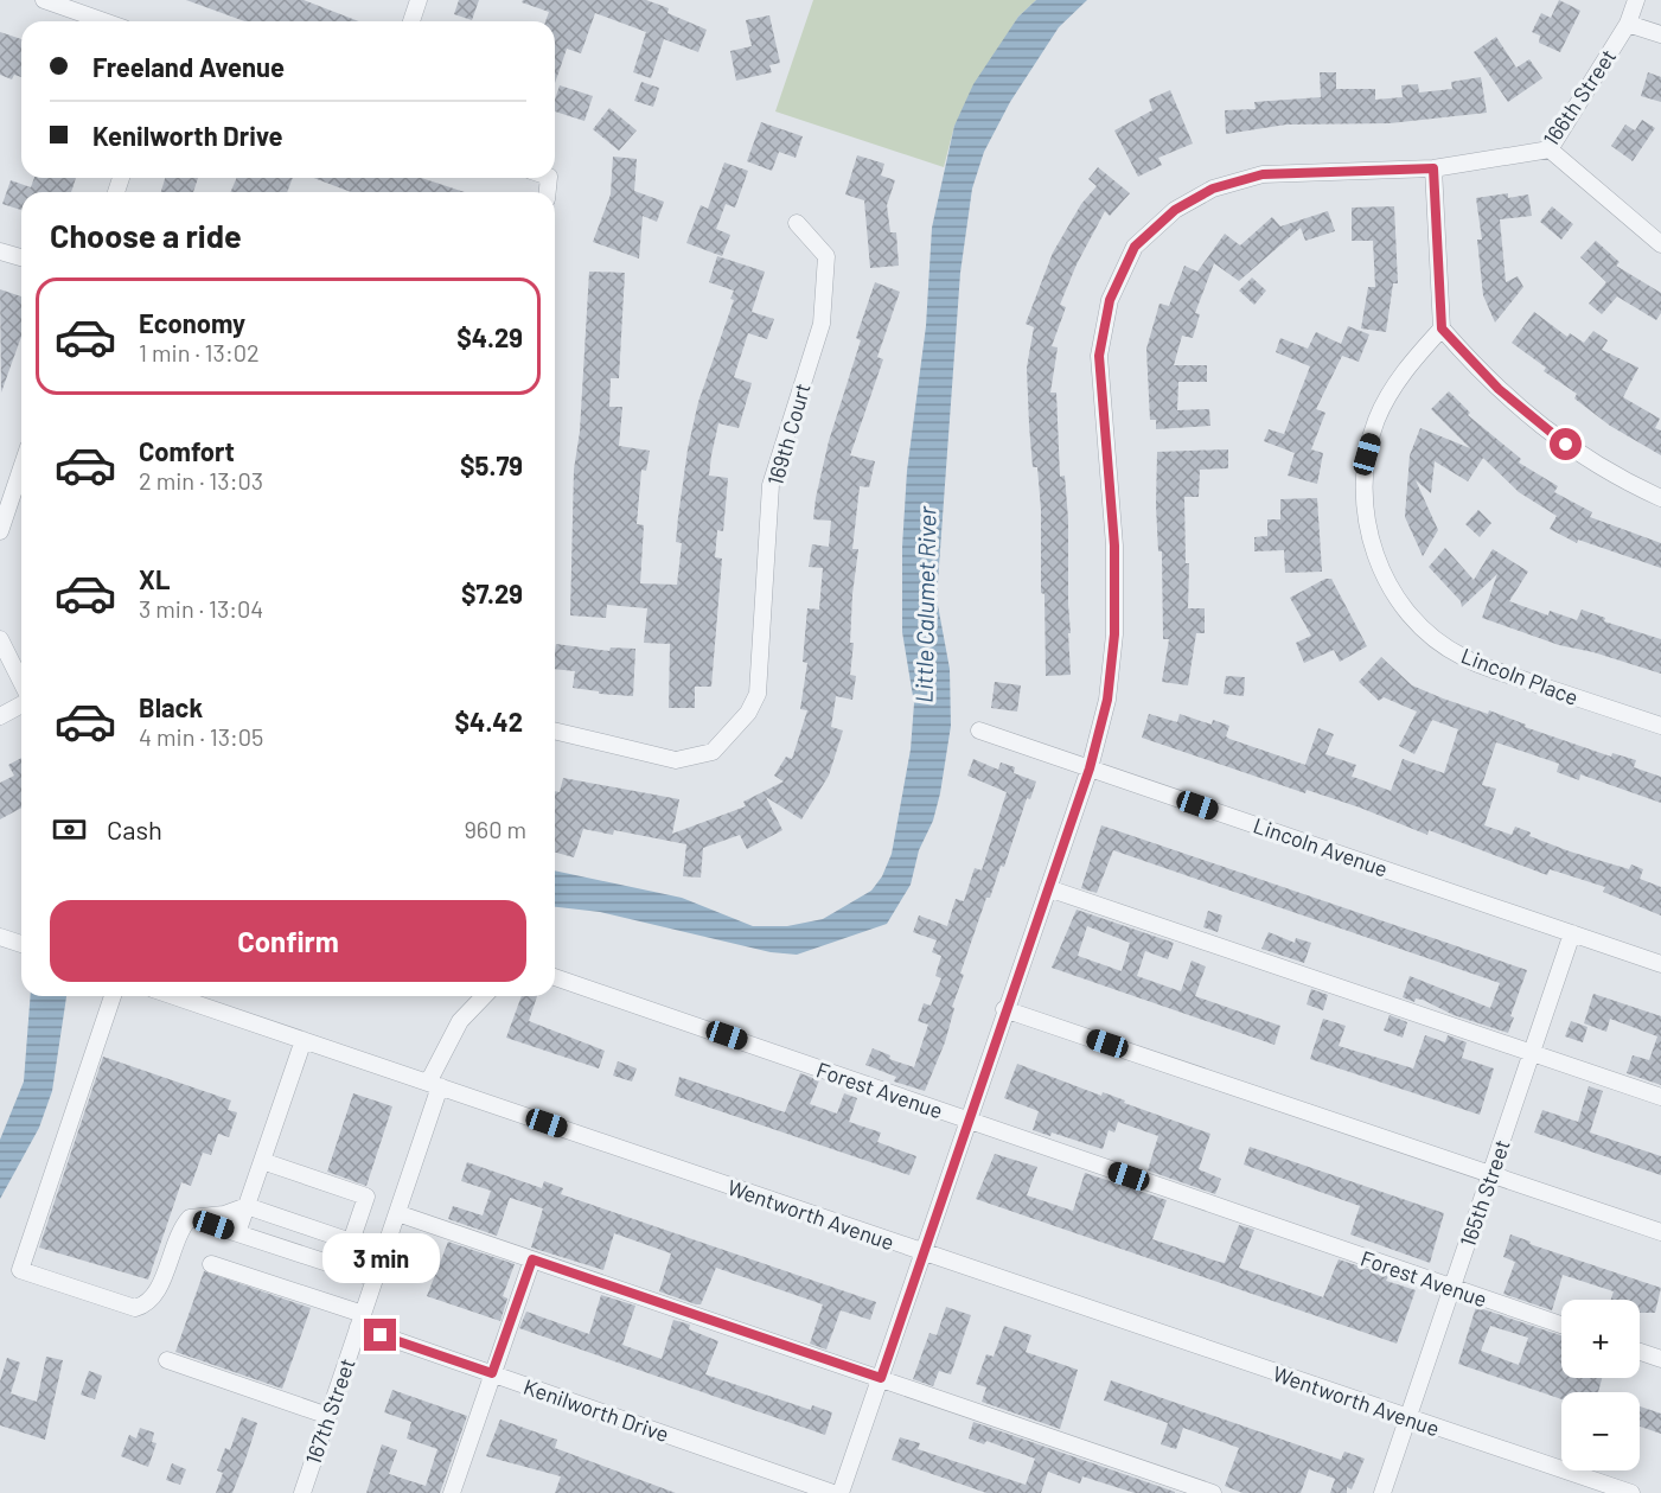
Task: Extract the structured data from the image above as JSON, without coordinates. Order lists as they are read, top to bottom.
{
  "streets": {
    "street": [
      "166th Street",
      "169th Court",
      "Lincoln Place",
      "Lincoln Avenue",
      "Forest Avenue",
      "165th Street",
      "Wentworth Avenue",
      "Kenilworth Drive",
      "167th Street"
    ]
  },
  "crossings": [
    ["166th Street", "Lincoln Avenue"],
    ["166th Street", "Forest Avenue"],
    ["166th Street", "Wentworth Avenue"],
    ["Lincoln Avenue", "165th Street"],
    ["Forest Avenue", "165th Street"],
    ["165th Street", "Wentworth Avenue"],
    ["Wentworth Avenue", "167th Street"],
    ["Kenilworth Drive", "167th Street"]
  ],
  "water": ["Little Calumet River"],
  "page": {
    "banner": ["Freeland Avenue", "Kenilworth Drive"],
    "heading": "Choose a ride",
    "list": [
      {
        "name": "Economy",
        "note": "1 min · 13:02",
        "value": "$4.29"
      },
      {
        "name": "Comfort",
        "note": "2 min · 13:03",
        "value": "$5.79"
      },
      {
        "name": "XL",
        "note": "3 min · 13:04",
        "value": "$7.29"
      },
      {
        "name": "Black",
        "note": "4 min · 13:05",
        "value": "$4.42"
      }
    ],
    "pay": ["Cash", "960 m"],
    "buttons": "Confirm",
    "bubble": "3 min",
    "map_buttons": ["+", "−"]
  }
}
